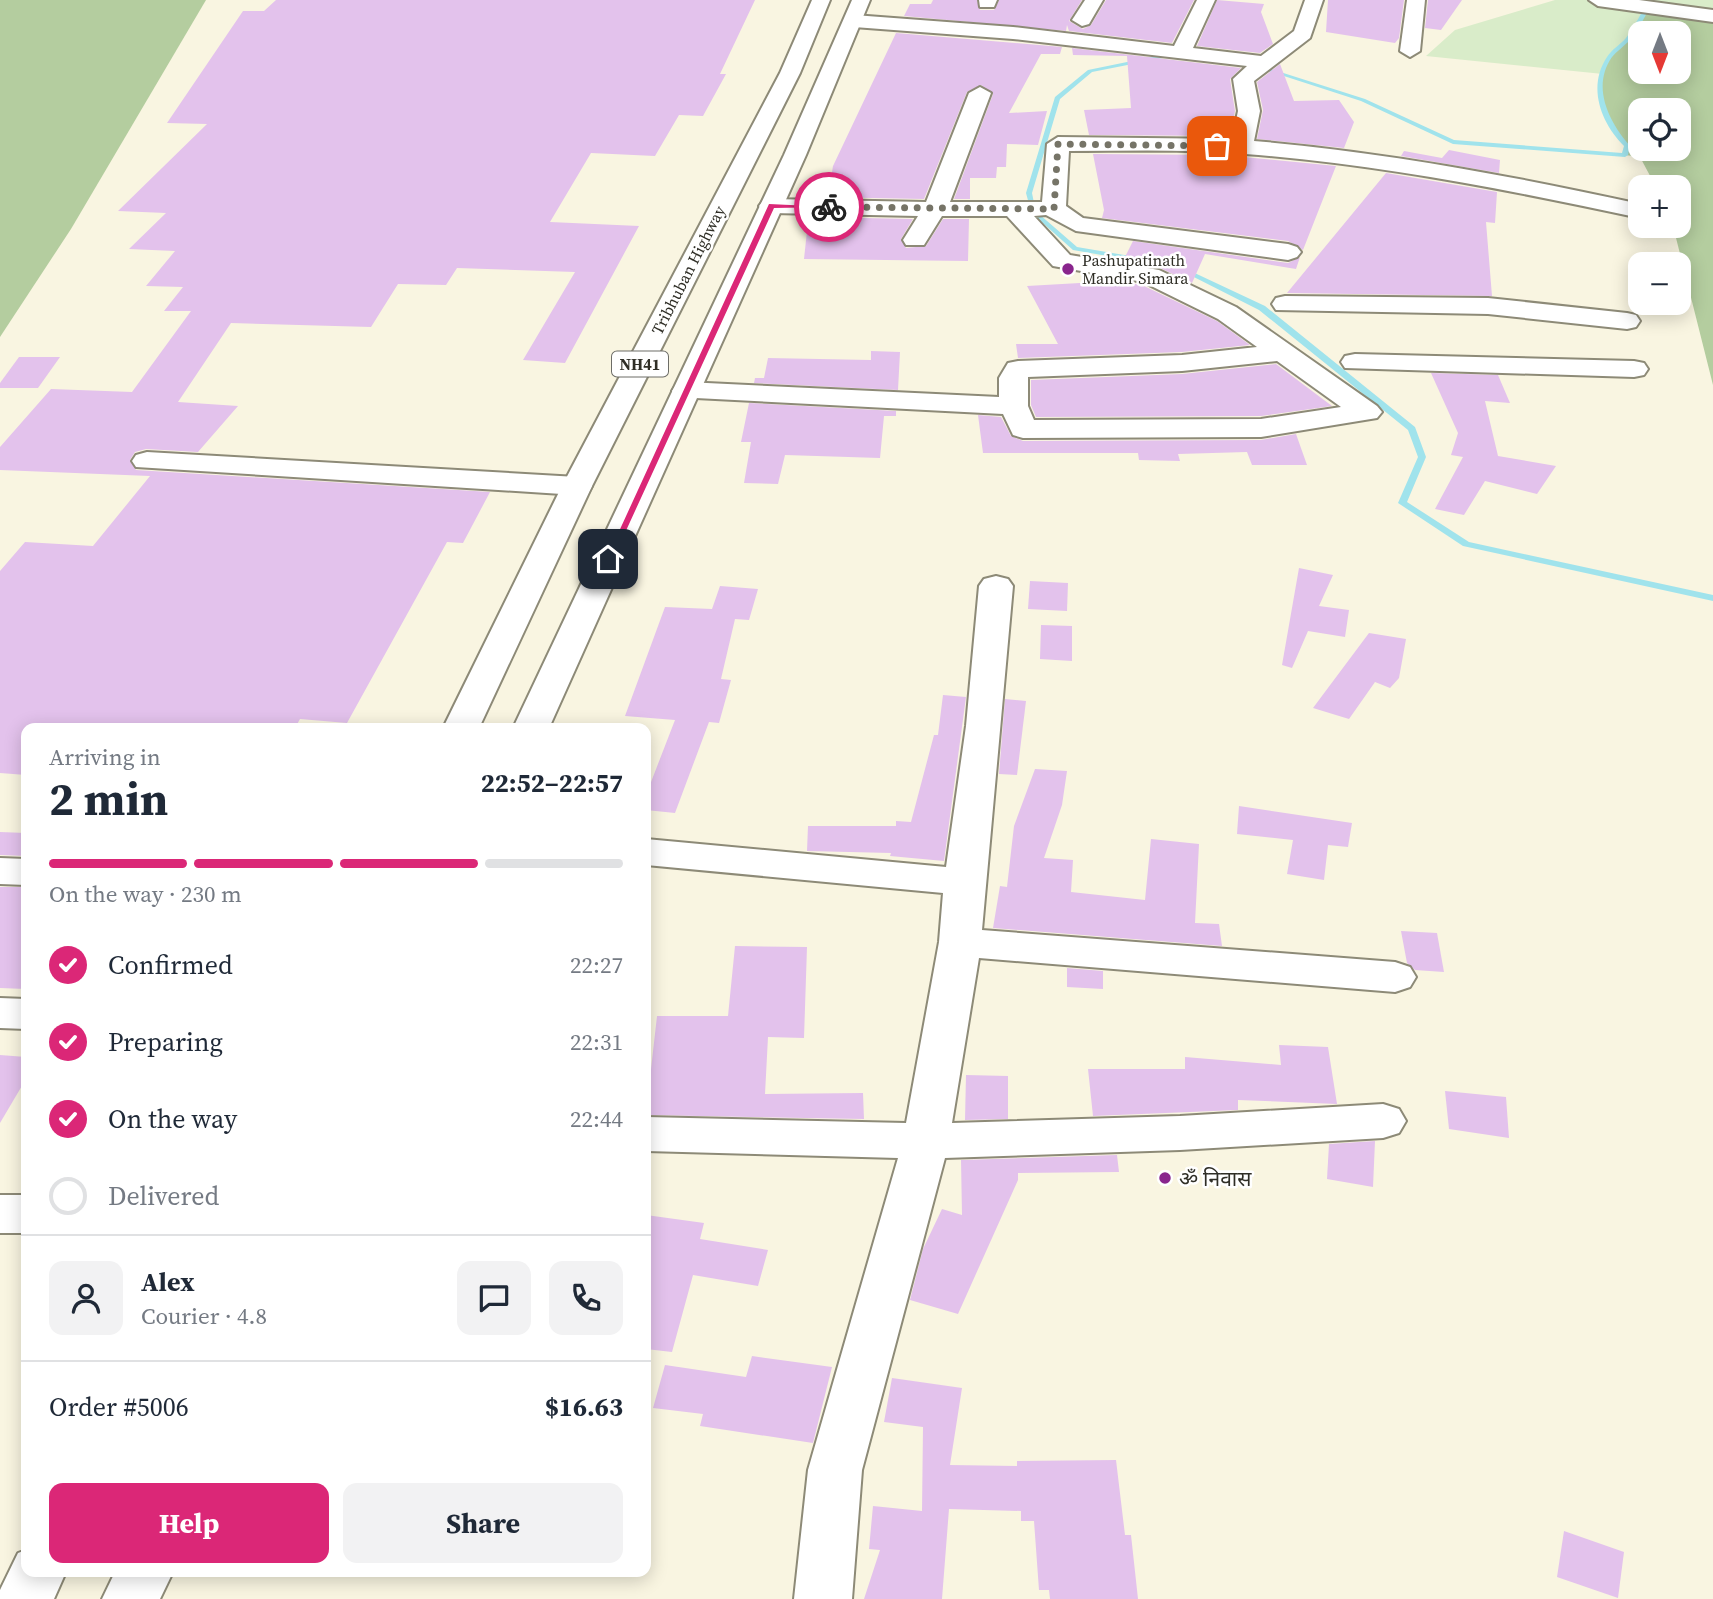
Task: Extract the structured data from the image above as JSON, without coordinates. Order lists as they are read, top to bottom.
{
  "streets": {
    "main road": ["Tribhuban Highway", "NH41"]
  },
  "places": ["Pashupatinath Mandir Simara", "ॐ निवास"],
  "north": "bottom",
  "page": {
    "map_buttons": ["+", "−"],
    "heading": ["2 min", "Arriving in", "22:52–22:57"],
    "panel": [
      "Alex",
      "Courier · 4.8",
      "Order #5006",
      "$16.63"
    ],
    "bar": "On the way · 230 m",
    "list": [
      ["Confirmed", "22:27"],
      ["Preparing", "22:31"],
      ["On the way", "22:44"],
      "Delivered"
    ],
    "buttons": ["Help", "Share"]
  }
}
